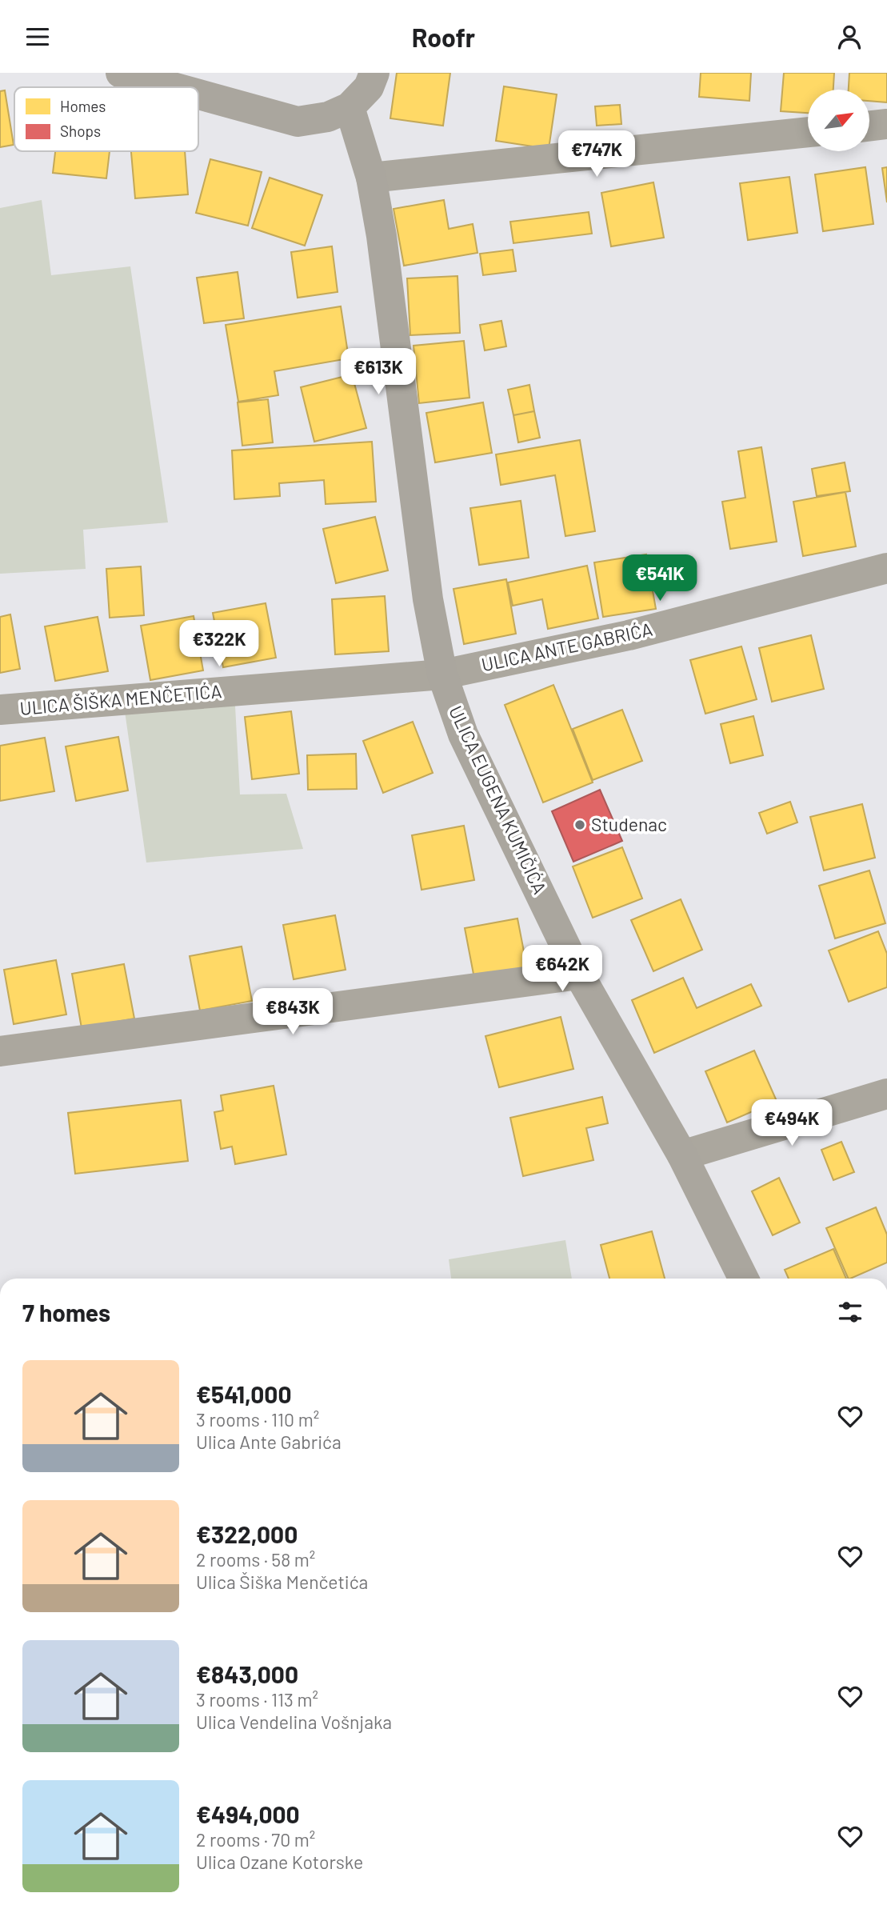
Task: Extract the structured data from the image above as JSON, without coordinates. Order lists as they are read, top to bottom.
{
  "streets": {
    "street": ["ULICA ANTE GABRIĆA", "ULICA ŠIŠKA MENČETIĆA", "ULICA EUGENA KUMIČIĆA"]
  },
  "crossings": [
    ["ULICA ANTE GABRIĆA", "ULICA ŠIŠKA MENČETIĆA"],
    ["ULICA ANTE GABRIĆA", "ULICA EUGENA KUMIČIĆA"],
    ["ULICA ŠIŠKA MENČETIĆA", "ULICA EUGENA KUMIČIĆA"]
  ],
  "places": ["Studenac"],
  "legend": ["Homes", "Shops"],
  "north": "top right",
  "page": {
    "header": "Roofr",
    "price": [
      "€747K",
      "€613K",
      "€541K",
      "€322K",
      "€642K",
      "€843K",
      "€494K"
    ],
    "heading": "7 homes",
    "list": [
      {
        "name": "€541,000",
        "note": "3 rooms · 110 m² · Ulica Ante Gabrića"
      },
      {
        "name": "€322,000",
        "note": "2 rooms · 58 m² · Ulica Šiška Menčetića"
      },
      {
        "name": "€843,000",
        "note": "3 rooms · 113 m² · Ulica Vendelina Vošnjaka"
      },
      {
        "name": "€494,000",
        "note": "2 rooms · 70 m² · Ulica Ozane Kotorske"
      }
    ]
  }
}
